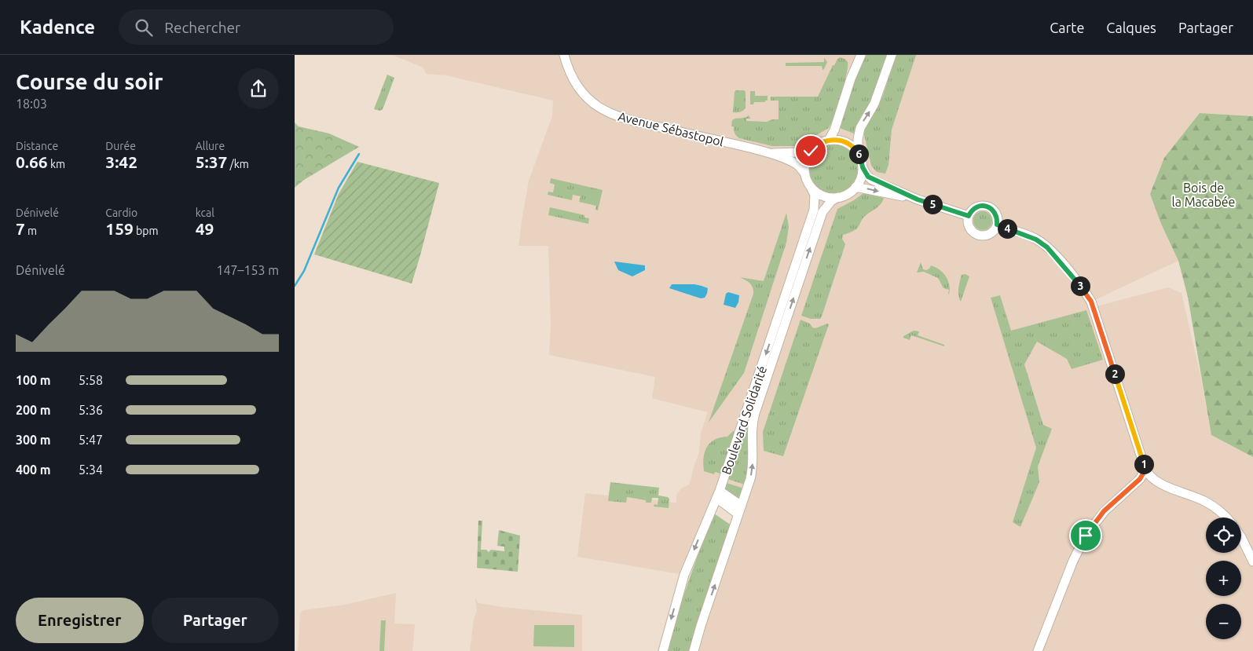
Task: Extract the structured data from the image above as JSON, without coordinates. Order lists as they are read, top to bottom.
{
  "streets": {
    "main road": ["Avenue Sébastopol", "Boulevard Solidarité"]
  },
  "crossings": [
    ["Avenue Sébastopol", "Boulevard Solidarité"]
  ],
  "parks": ["Bois de la Macabée"],
  "page": {
    "header": "Kadence",
    "search": "Rechercher",
    "nav": ["Carte", "Calques", "Partager"],
    "heading": ["Course du soir", "18:03"],
    "stats": [
      ["Distance", "0.66 km"],
      ["Durée", "3:42"],
      ["Allure", "5:37 /km"],
      ["Dénivelé", "7 m"],
      ["Cardio", "159 bpm"],
      ["kcal", "49"]
    ],
    "pins": [
      "6",
      "5",
      "4",
      "3",
      "2",
      "1"
    ],
    "chart": ["Dénivelé", "147–153 m"],
    "list": [
      {
        "name": "100 m",
        "note": "5:58"
      },
      {
        "name": "200 m",
        "note": "5:36"
      },
      {
        "name": "300 m",
        "note": "5:47"
      },
      {
        "name": "400 m",
        "note": "5:34"
      }
    ],
    "map_buttons": ["+", "−"],
    "buttons": ["Enregistrer", "Partager"]
  }
}
